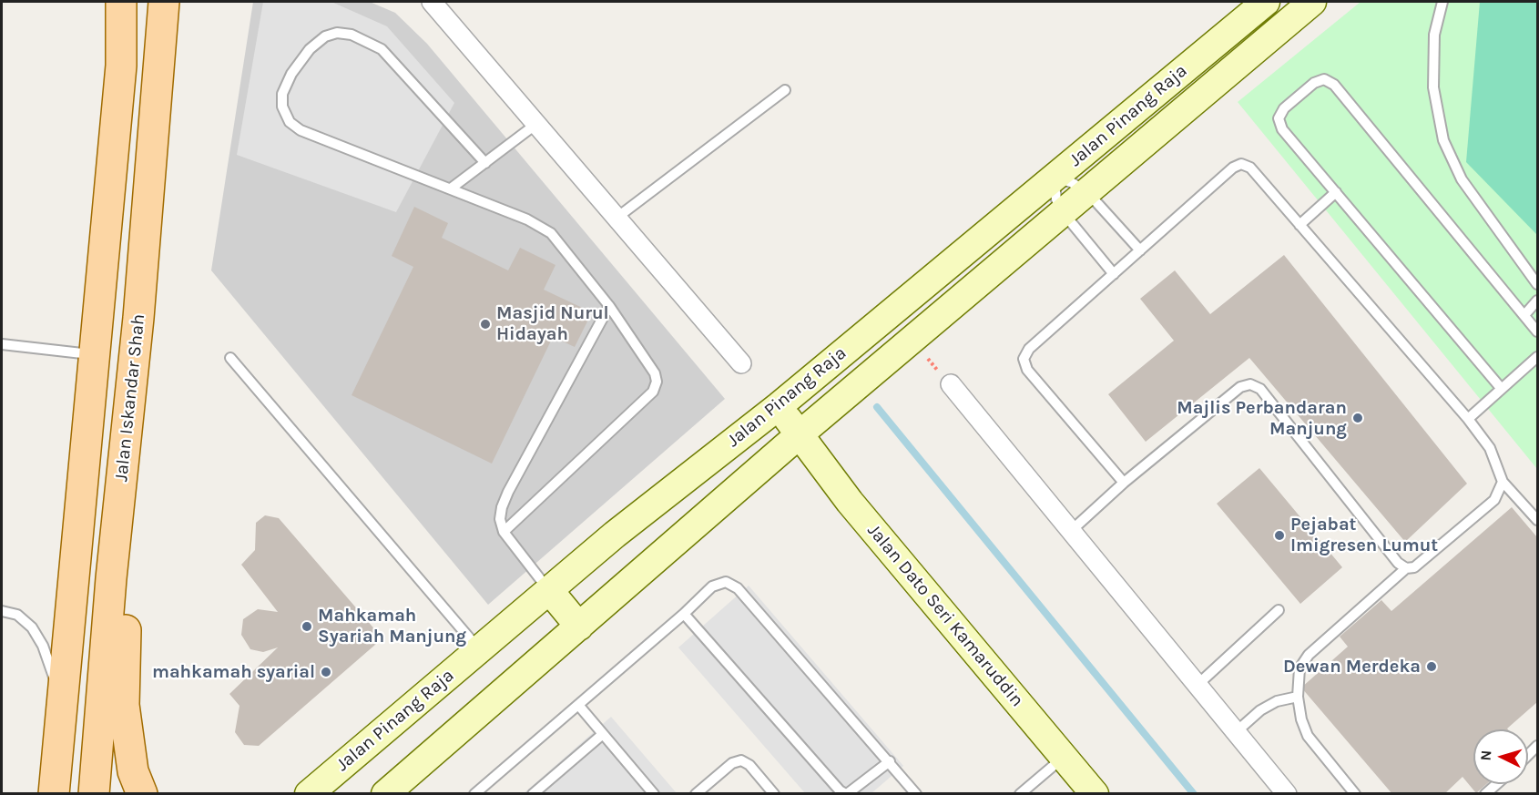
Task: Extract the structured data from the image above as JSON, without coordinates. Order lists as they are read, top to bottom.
{
  "streets": {
    "main road": ["Jalan Pinang Raja", "Jalan Iskandar Shah", "Jalan Dato Seri Kamaruddin"]
  },
  "crossings": [
    ["Jalan Pinang Raja", "Jalan Dato Seri Kamaruddin"]
  ],
  "places": [
    "Masjid Nurul Hidayah",
    "Majlis Perbandaran Manjung",
    "Pejabat Imigresen Lumut",
    "Mahkamah Syariah Manjung",
    "Dewan Merdeka",
    "mahkamah syarial"
  ],
  "north": "left"
}
